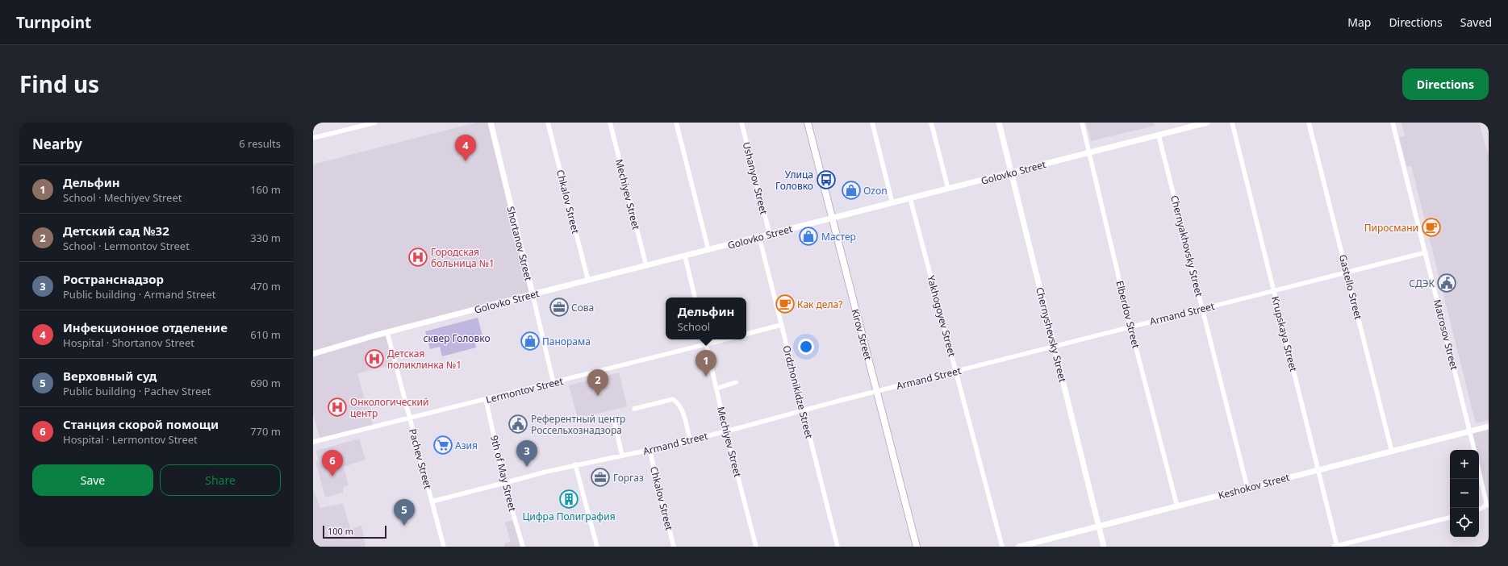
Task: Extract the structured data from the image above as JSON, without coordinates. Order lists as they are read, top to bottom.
{
  "streets": {
    "main road": ["Kirov Street"],
    "street": [
      "Golovko Street",
      "Ushanyov Street",
      "Mechiyev Street",
      "Chkalov Street",
      "Shortanov Street",
      "Chernyakhovsky Street",
      "Gastello Street",
      "Armand Street",
      "Elberdov Street",
      "Yakhogoyev Street",
      "Krupskaya Street",
      "Chernyshevsky Street",
      "Matrosov Street",
      "Lermontov Street",
      "Ordzhonikidze Street",
      "Pachev Street",
      "9th of May Street",
      "Keshokov Street"
    ]
  },
  "crossings": [
    ["Golovko Street", "Ushanyov Street"],
    ["Golovko Street", "Mechiyev Street"],
    ["Golovko Street", "Chkalov Street"],
    ["Golovko Street", "Shortanov Street"],
    ["Golovko Street", "Chernyakhovsky Street"],
    ["Golovko Street", "Elberdov Street"],
    ["Golovko Street", "Yakhogoyev Street"],
    ["Golovko Street", "Kirov Street"],
    ["Golovko Street", "Chernyshevsky Street"],
    ["Golovko Street", "Ordzhonikidze Street"],
    ["Golovko Street", "Pachev Street"],
    ["Mechiyev Street", "Armand Street"],
    ["Mechiyev Street", "Lermontov Street"],
    ["Chkalov Street", "Armand Street"],
    ["Shortanov Street", "Lermontov Street"],
    ["Chernyakhovsky Street", "Armand Street"],
    ["Chernyakhovsky Street", "Keshokov Street"],
    ["Gastello Street", "Armand Street"],
    ["Gastello Street", "Keshokov Street"],
    ["Armand Street", "Elberdov Street"],
    ["Armand Street", "Yakhogoyev Street"],
    ["Armand Street", "Krupskaya Street"],
    ["Armand Street", "Kirov Street"],
    ["Armand Street", "Chernyshevsky Street"],
    ["Armand Street", "Matrosov Street"],
    ["Armand Street", "Ordzhonikidze Street"],
    ["Armand Street", "Pachev Street"],
    ["Armand Street", "9th of May Street"],
    ["Elberdov Street", "Keshokov Street"],
    ["Krupskaya Street", "Keshokov Street"],
    ["Chernyshevsky Street", "Keshokov Street"],
    ["Matrosov Street", "Keshokov Street"],
    ["Lermontov Street", "Pachev Street"],
    ["Lermontov Street", "9th of May Street"]
  ],
  "parks": ["сквер Головко"],
  "places": {
    "bus stop": ["Улица Головко"],
    "shop": ["Ozon", "Мастер", "Панорама"],
    "cafe": ["Пиросмани", "Как дела?"],
    "hospital": ["Городская больница №1", "Детская поликлинка №1", "Онкологический центр"],
    "public building": ["СДЭК", "Референтный центр Россельхознадзора"],
    "office": ["Сова", "Горгаз"],
    "supermarket": ["Азия"],
    "building": ["Цифра Полиграфия"]
  },
  "scale_bar": "100 m",
  "page": {
    "header": "Turnpoint",
    "nav": ["Map", "Directions", "Saved"],
    "title": "Find us",
    "buttons": [
      "Directions",
      ["Save", "Share"]
    ],
    "heading": ["Nearby", "6 results"],
    "pins": [
      "4",
      "1",
      "2",
      "3",
      "6",
      "5"
    ],
    "list": [
      {
        "mark": "1",
        "name": "Дельфин",
        "note": "School · Mechiyev Street",
        "value": "160 m"
      },
      {
        "mark": "2",
        "name": "Детский сад №32",
        "note": "School · Lermontov Street",
        "value": "330 m"
      },
      {
        "mark": "3",
        "name": "Ространснадзор",
        "note": "Public building · Armand Street",
        "value": "470 m"
      },
      {
        "mark": "4",
        "name": "Инфекционное отделение",
        "note": "Hospital · Shortanov Street",
        "value": "610 m"
      },
      {
        "mark": "5",
        "name": "Верховный суд",
        "note": "Public building · Pachev Street",
        "value": "690 m"
      },
      {
        "mark": "6",
        "name": "Станция скорой помощи",
        "note": "Hospital · Lermontov Street",
        "value": "770 m"
      }
    ],
    "popup": ["Дельфин", "School"],
    "map_buttons": ["+", "−"],
    "scale": "100 m"
  }
}
